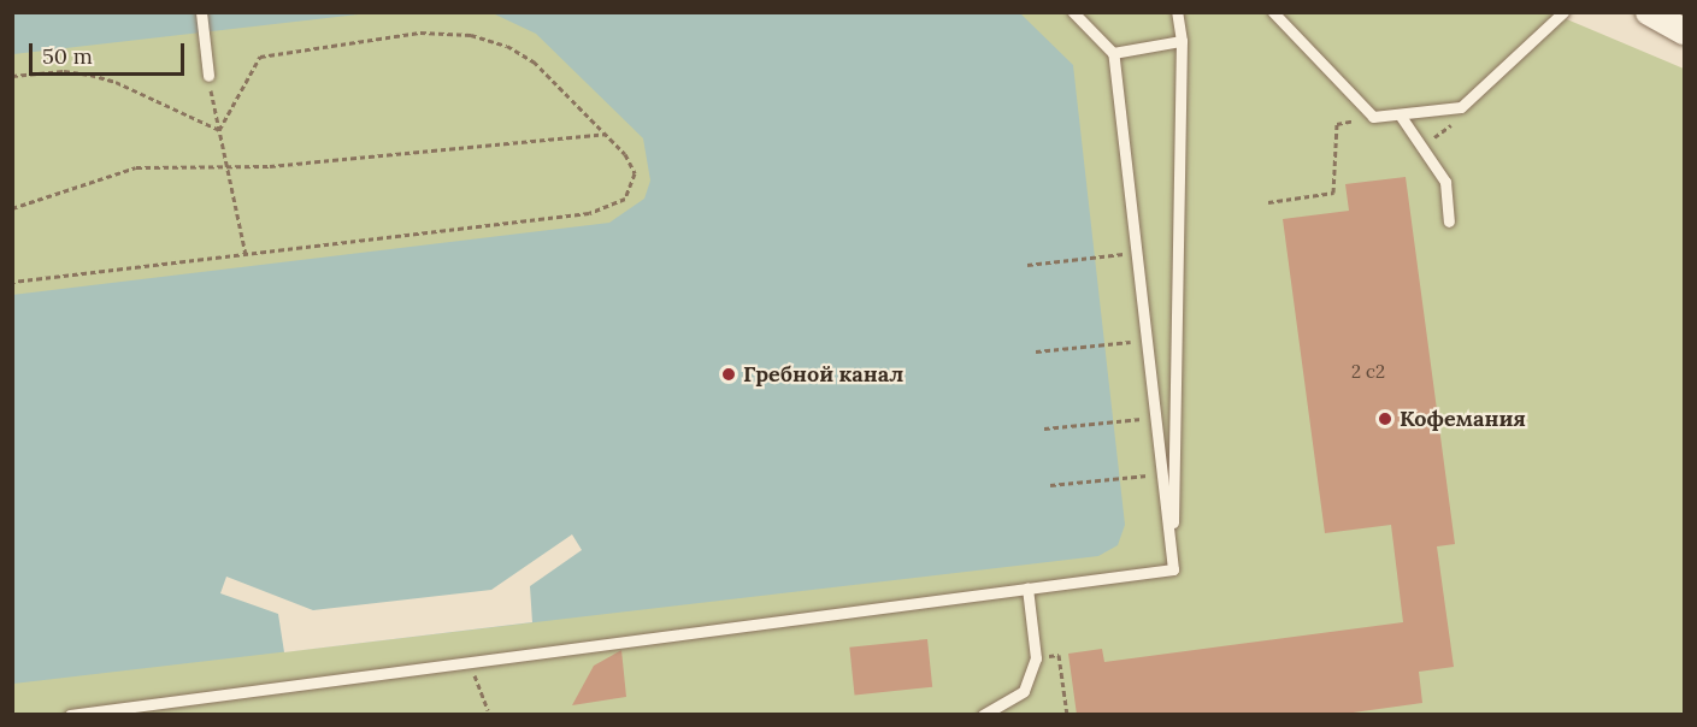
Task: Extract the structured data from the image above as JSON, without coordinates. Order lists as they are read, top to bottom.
{
  "places": ["Гребной канал", "Кофемания"],
  "house_numbers": ["2 с2"],
  "scale_bar": "50 m"
}
